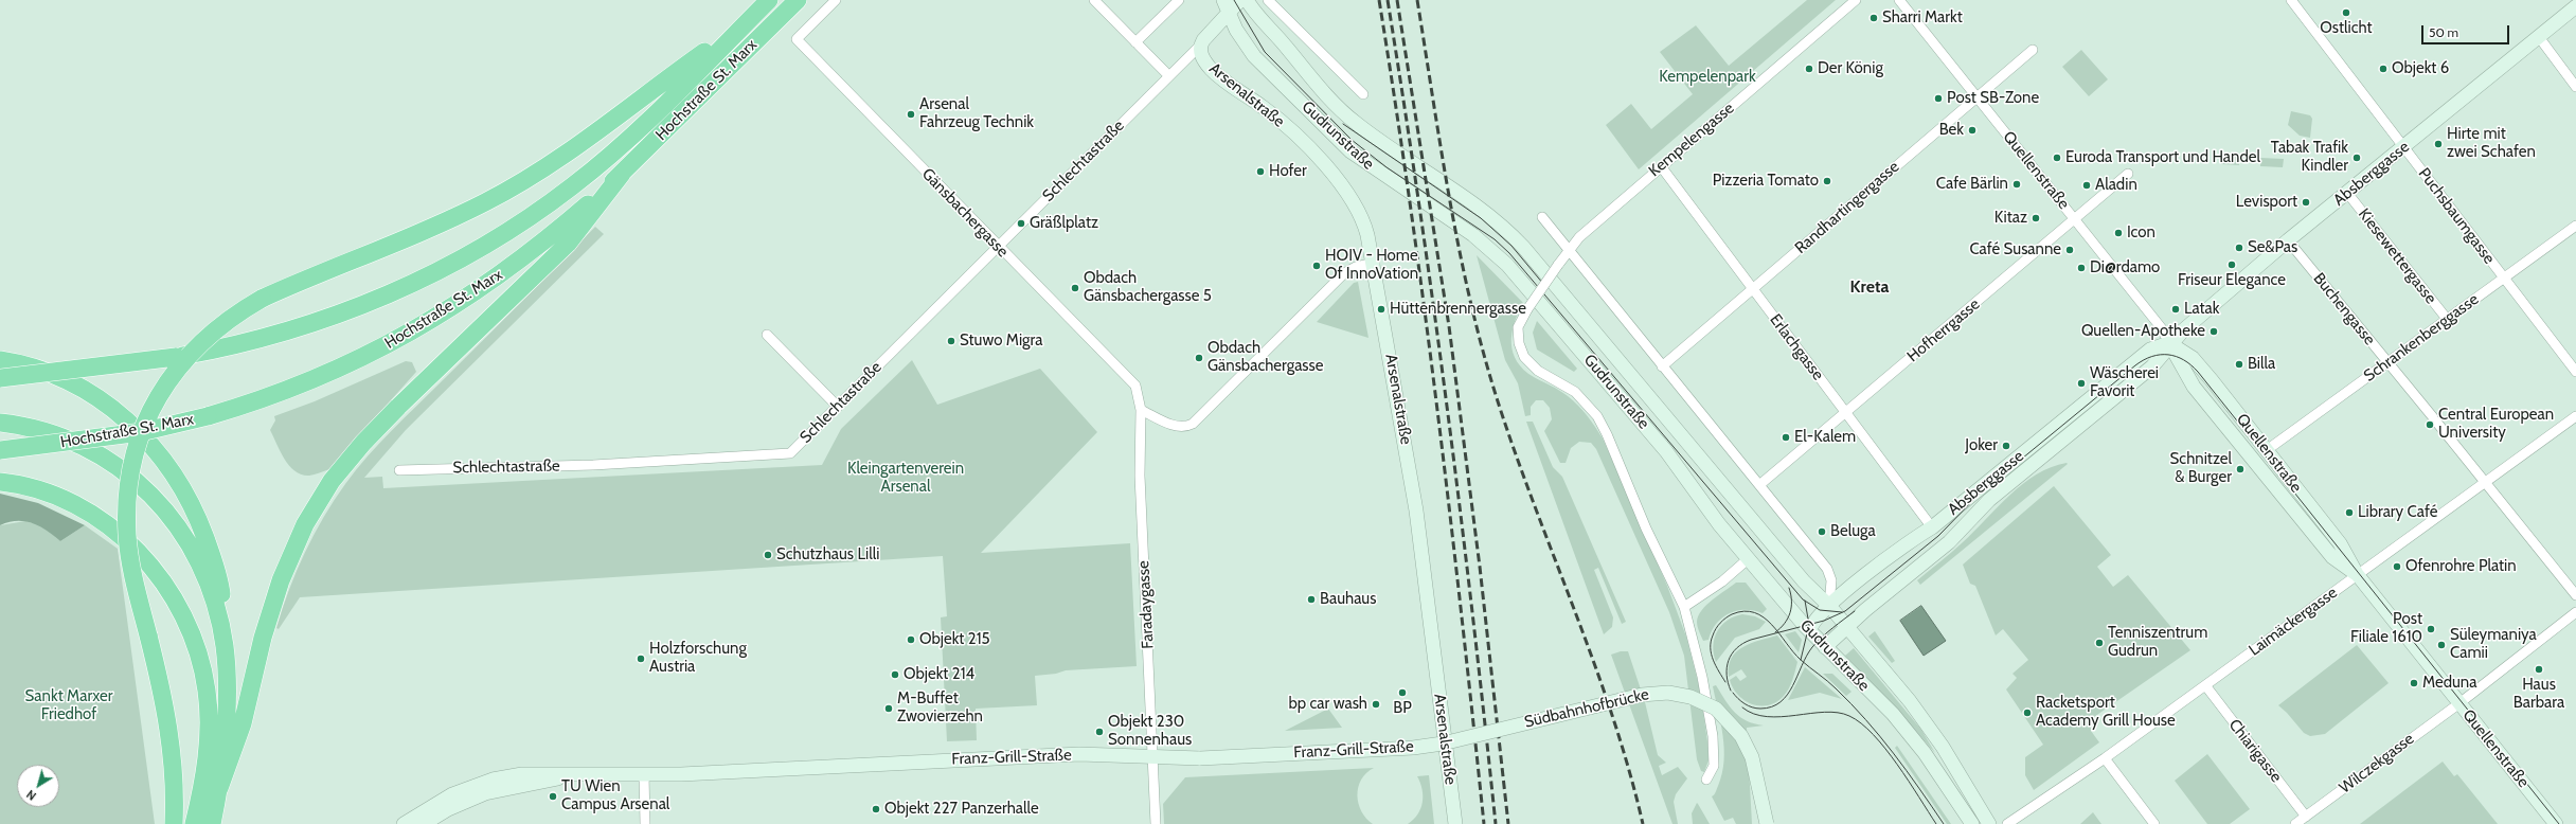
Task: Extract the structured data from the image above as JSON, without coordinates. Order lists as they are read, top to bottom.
{
  "streets": {
    "highway": ["Hochstraße St. Marx"],
    "street": [
      "Arsenalstraße",
      "Gudrunstraße",
      "Kempelengasse",
      "Schlechtastraße",
      "Quellenstraße",
      "Absberggasse",
      "Randhartingergasse",
      "Gänsbachergasse",
      "Puchsbaumgasse",
      "Kiesewettergasse",
      "Buchengasse",
      "Hofherrgasse",
      "Schrankenberggasse",
      "Erlachgasse",
      "Faradaygasse",
      "Laimäckergasse",
      "Südbahnhofbrücke",
      "Franz-Grill-Straße",
      "Chiarigasse",
      "Wilczekgasse"
    ]
  },
  "crossings": [
    ["Gudrunstraße", "Kempelengasse"],
    ["Gudrunstraße", "Absberggasse"],
    ["Gudrunstraße", "Randhartingergasse"],
    ["Gudrunstraße", "Hofherrgasse"],
    ["Kempelengasse", "Erlachgasse"],
    ["Schlechtastraße", "Gänsbachergasse"],
    ["Quellenstraße", "Absberggasse"],
    ["Quellenstraße", "Randhartingergasse"],
    ["Quellenstraße", "Hofherrgasse"],
    ["Quellenstraße", "Schrankenberggasse"],
    ["Quellenstraße", "Laimäckergasse"],
    ["Quellenstraße", "Wilczekgasse"],
    ["Absberggasse", "Puchsbaumgasse"],
    ["Absberggasse", "Kiesewettergasse"],
    ["Absberggasse", "Buchengasse"],
    ["Absberggasse", "Erlachgasse"],
    ["Randhartingergasse", "Erlachgasse"],
    ["Gänsbachergasse", "Faradaygasse"],
    ["Puchsbaumgasse", "Schrankenberggasse"],
    ["Kiesewettergasse", "Schrankenberggasse"],
    ["Buchengasse", "Schrankenberggasse"],
    ["Buchengasse", "Laimäckergasse"],
    ["Hofherrgasse", "Erlachgasse"],
    ["Faradaygasse", "Franz-Grill-Straße"],
    ["Laimäckergasse", "Chiarigasse"],
    ["Südbahnhofbrücke", "Franz-Grill-Straße"],
    ["Chiarigasse", "Wilczekgasse"]
  ],
  "districts": ["Kreta"],
  "parks": ["Kempelenpark", "Kleingartenverein Arsenal", "Sankt Marxer Friedhof"],
  "places": [
    "Ostlicht",
    "Sharri Markt",
    "Der König",
    "Objekt 6",
    "Post SB-Zone",
    "Arsenal Fahrzeug Technik",
    "Bek",
    "Hirte mit zwei Schafen",
    "Euroda Transport und Handel",
    "Tabak Trafik Kindler",
    "Hofer",
    "Pizzeria Tomato",
    "Cafe Bärlin",
    "Aladin",
    "Levisport",
    "Kitaz",
    "Gräßlplatz",
    "Icon",
    "Se&Pas",
    "Café Susanne",
    "Friseur Elegance",
    "HOIV - Home Of InnoVation",
    "Di@rdamo",
    "Obdach Gänsbachergasse 5",
    "Hüttenbrennergasse",
    "Latak",
    "Quellen-Apotheke",
    "Stuwo Migra",
    "Obdach Gänsbachergasse",
    "Billa",
    "Wäscherei Favorit",
    "Central European University",
    "El-Kalem",
    "Joker",
    "Schnitzel & Burger",
    "Library Café",
    "Beluga",
    "Schutzhaus Lilli",
    "Ofenrohre Platin",
    "Bauhaus",
    "Post Filiale 1610",
    "Objekt 215",
    "Tenniszentrum Gudrun",
    "Süleymaniya Camii",
    "Holzforschung Austria",
    "Haus Barbara",
    "Objekt 214",
    "Meduna",
    "BP",
    "bp car wash",
    "M-Buffet Zwovierzehn",
    "Racketsport Academy Grill House",
    "Objekt 230 Sonnenhaus",
    "TU Wien Campus Arsenal",
    "Objekt 227 Panzerhalle"
  ],
  "scale_bar": "50 m",
  "north": "bottom left"
}
